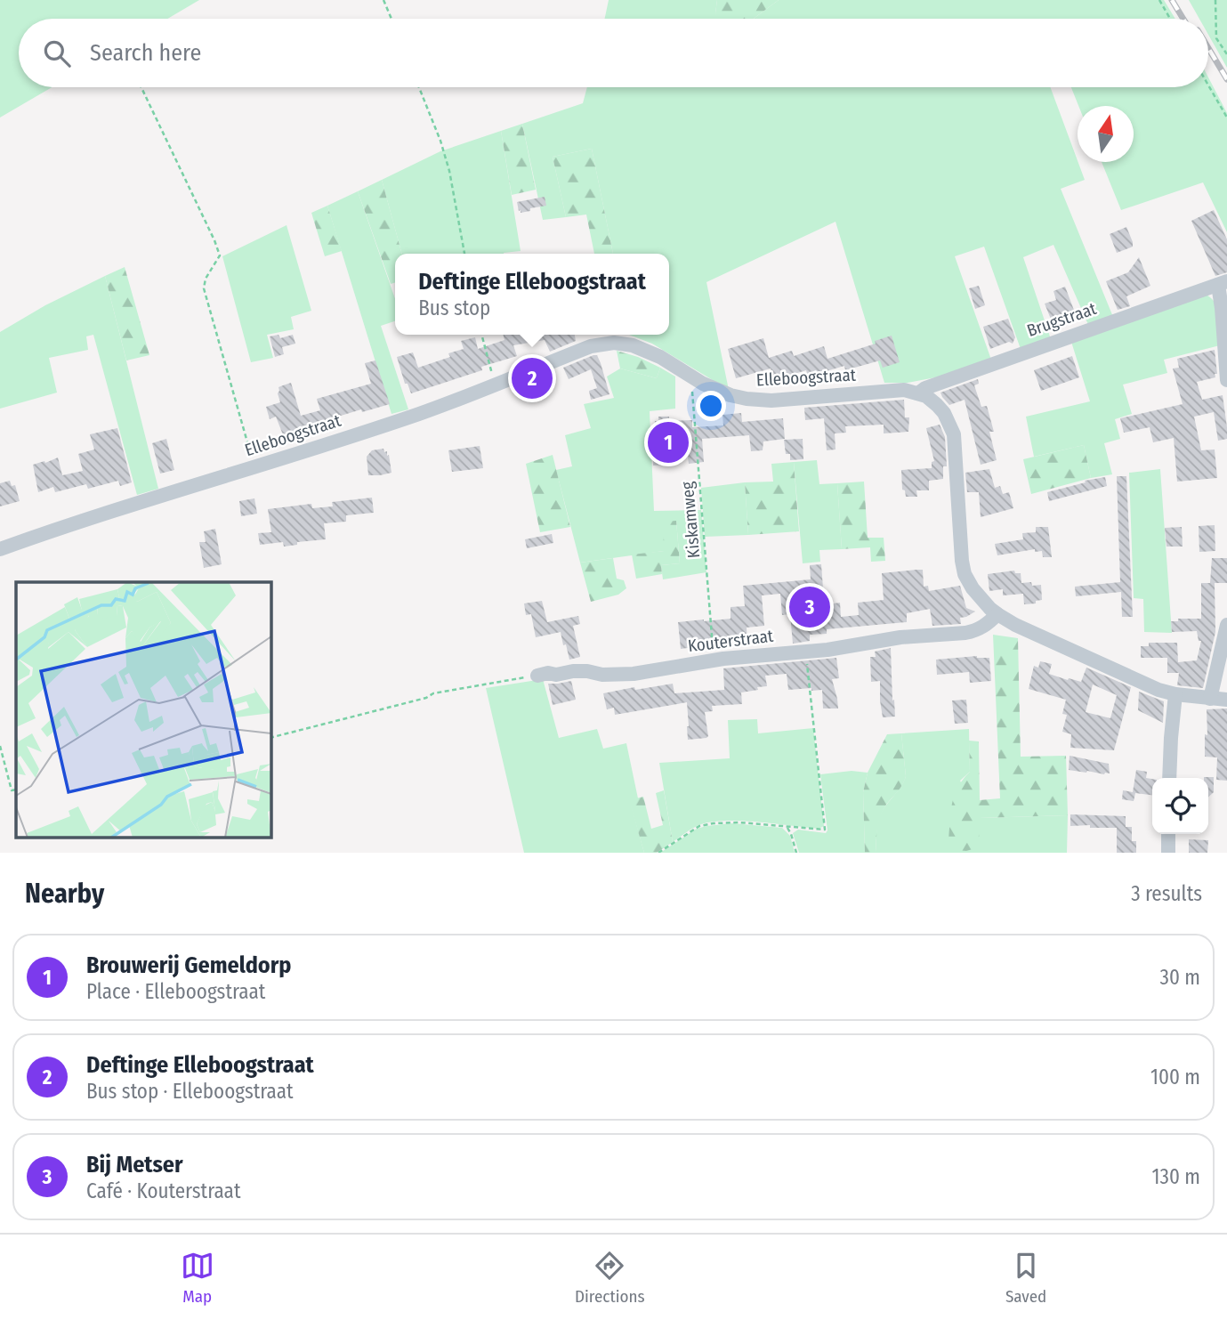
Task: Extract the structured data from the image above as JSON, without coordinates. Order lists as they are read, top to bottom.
{
  "streets": {
    "street": ["Brugstraat", "Elleboogstraat", "Kouterstraat"],
    "path": ["Kiskamweg"]
  },
  "crossings": [
    ["Brugstraat", "Elleboogstraat"],
    ["Elleboogstraat", "Kiskamweg"],
    ["Kiskamweg", "Kouterstraat"]
  ],
  "north": "top",
  "page": {
    "search": "Search here",
    "popup": ["Deftinge Elleboogstraat", "Bus stop"],
    "pins": ["2", "1", "3"],
    "heading": ["Nearby", "3 results"],
    "list": [
      {
        "mark": "1",
        "name": "Brouwerij Gemeldorp",
        "note": "Place · Elleboogstraat",
        "value": "30 m"
      },
      {
        "mark": "2",
        "name": "Deftinge Elleboogstraat",
        "note": "Bus stop · Elleboogstraat",
        "value": "100 m"
      },
      {
        "mark": "3",
        "name": "Bij Metser",
        "note": "Café · Kouterstraat",
        "value": "130 m"
      }
    ],
    "nav": ["Map", "Directions", "Saved"]
  }
}
